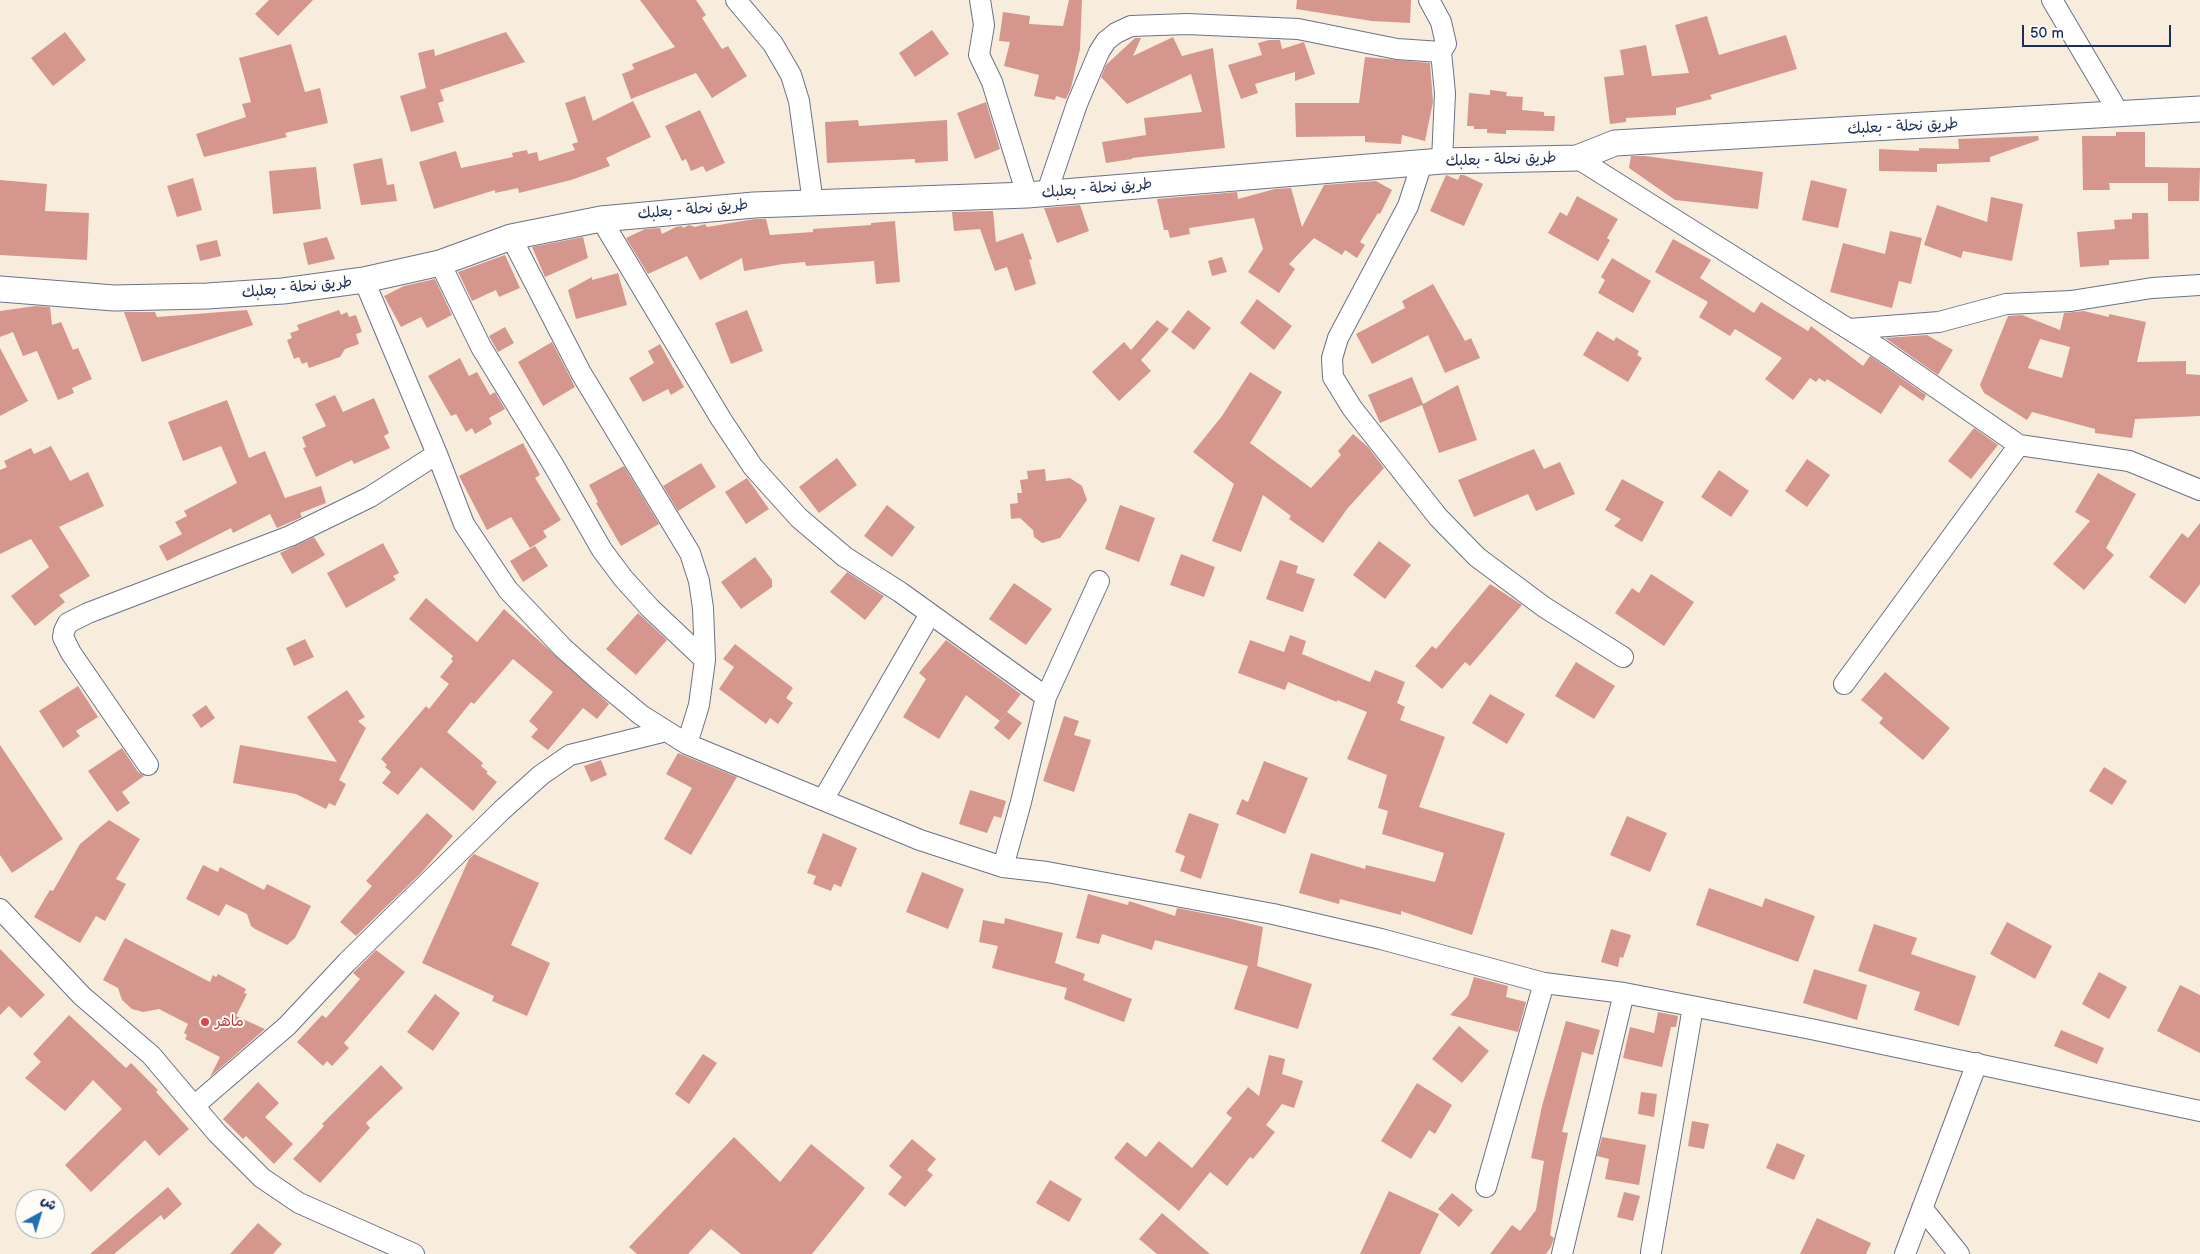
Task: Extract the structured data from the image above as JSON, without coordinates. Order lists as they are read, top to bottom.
{
  "streets": {
    "street": ["طريق نحلة - بعلبك"]
  },
  "places": ["ماهر"],
  "scale_bar": "50 m",
  "north": "top right"
}
